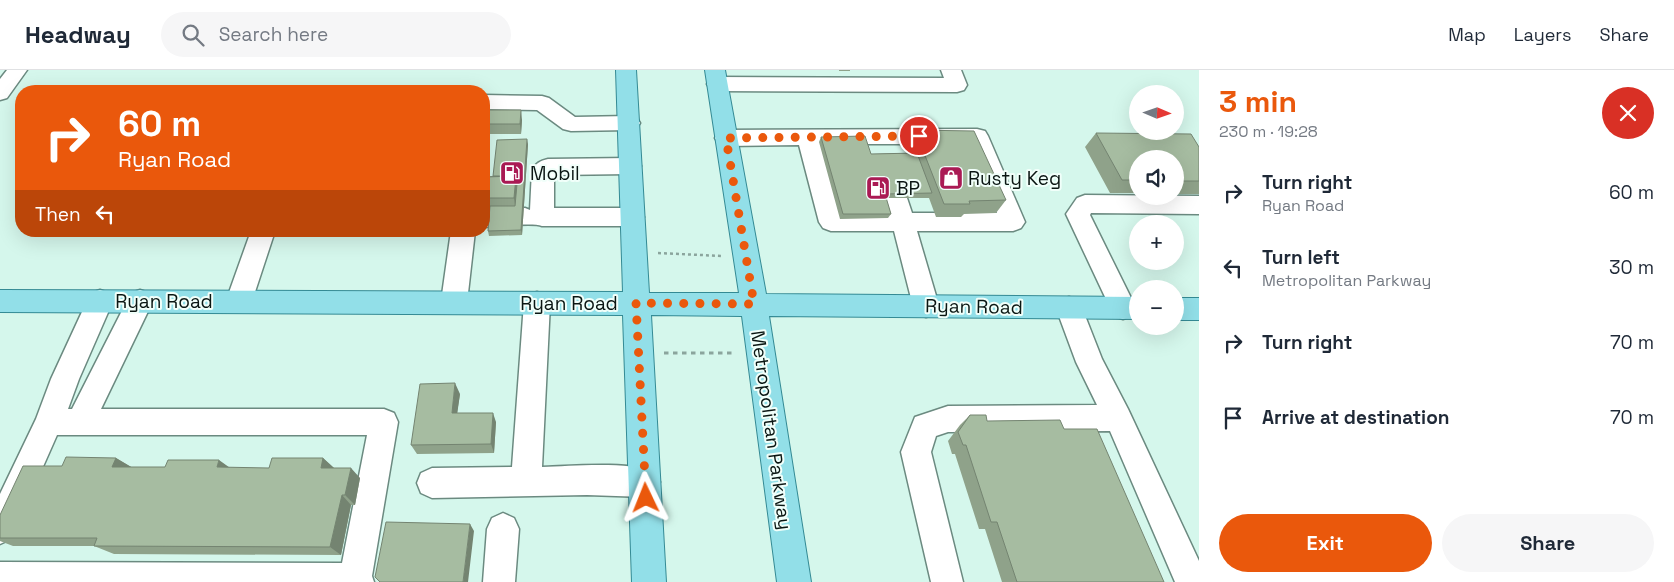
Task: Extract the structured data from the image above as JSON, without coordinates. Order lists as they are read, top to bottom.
{
  "streets": {
    "main road": ["Ryan Road", "Metropolitan Parkway"]
  },
  "crossings": [
    ["Ryan Road", "Metropolitan Parkway"]
  ],
  "places": {
    "fuel station": ["Mobil", "BP"],
    "shop": ["Rusty Keg"]
  },
  "north": "right",
  "page": {
    "header": "Headway",
    "search": "Search here",
    "nav": ["Map", "Layers", "Share"],
    "heading": ["3 min", "230 m · 19:28"],
    "map_buttons": ["+", "−"],
    "turn": ["60 m", "Ryan Road"],
    "list": [
      {
        "name": "Turn right",
        "note": "Ryan Road",
        "value": "60 m"
      },
      {
        "name": "Turn left",
        "note": "Metropolitan Parkway",
        "value": "30 m"
      },
      {
        "name": "Turn right",
        "value": "70 m"
      },
      {
        "name": "Arrive at destination",
        "value": "70 m"
      }
    ],
    "then": "Then",
    "buttons": ["Exit", "Share"]
  }
}
